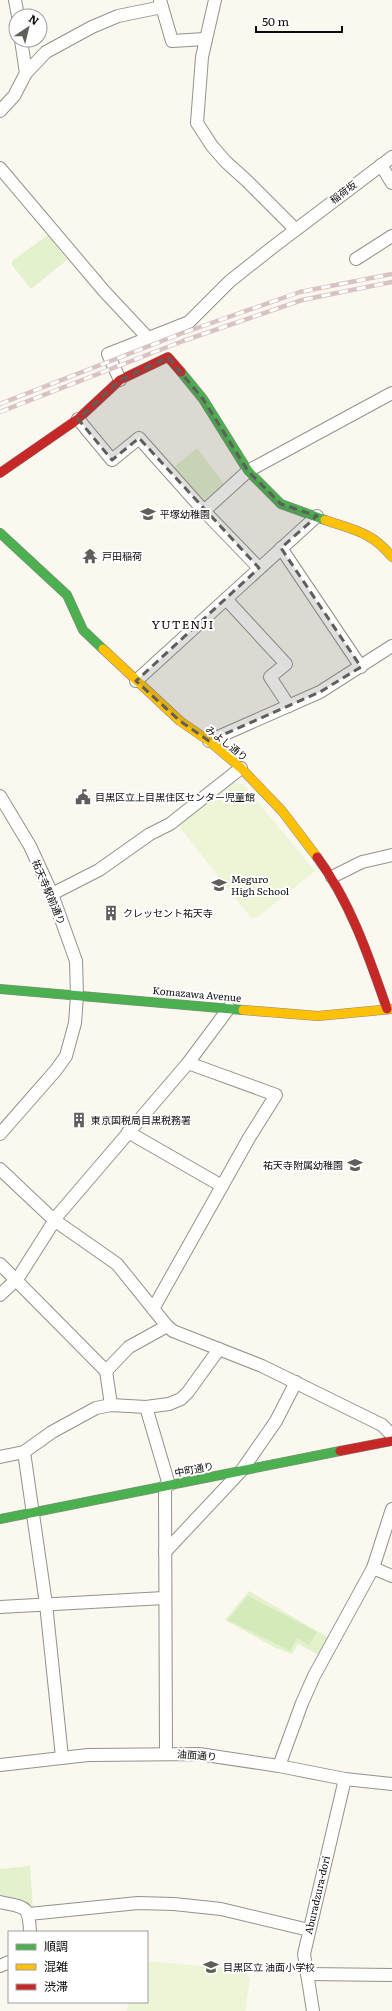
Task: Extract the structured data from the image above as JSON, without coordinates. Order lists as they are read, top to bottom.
{
  "streets": {
    "street": [
      "稲荷坂",
      "みよし通り",
      "祐天寺駅前通り",
      "Komazawa Avenue",
      "中町通り",
      "油面通り",
      "Aburadzura-dori"
    ]
  },
  "crossings": [
    ["みよし通り", "Komazawa Avenue"],
    ["祐天寺駅前通り", "Komazawa Avenue"],
    ["油面通り", "Aburadzura-dori"]
  ],
  "districts": ["YUTENJI"],
  "places": {
    "school or university": [
      "平塚幼稚園",
      "Meguro High School",
      "祐天寺附属幼稚園",
      "目黒区立 油面小学校"
    ],
    "temple": ["戸田稲荷"],
    "public building": ["目黒区立上目黒住区センター児童館"],
    "building": ["クレッセント祐天寺", "東京国税局目黒税務署"]
  },
  "legend": ["順調", "混雑", "渋滞"],
  "scale_bar": "50 m",
  "north": "top right"
}
